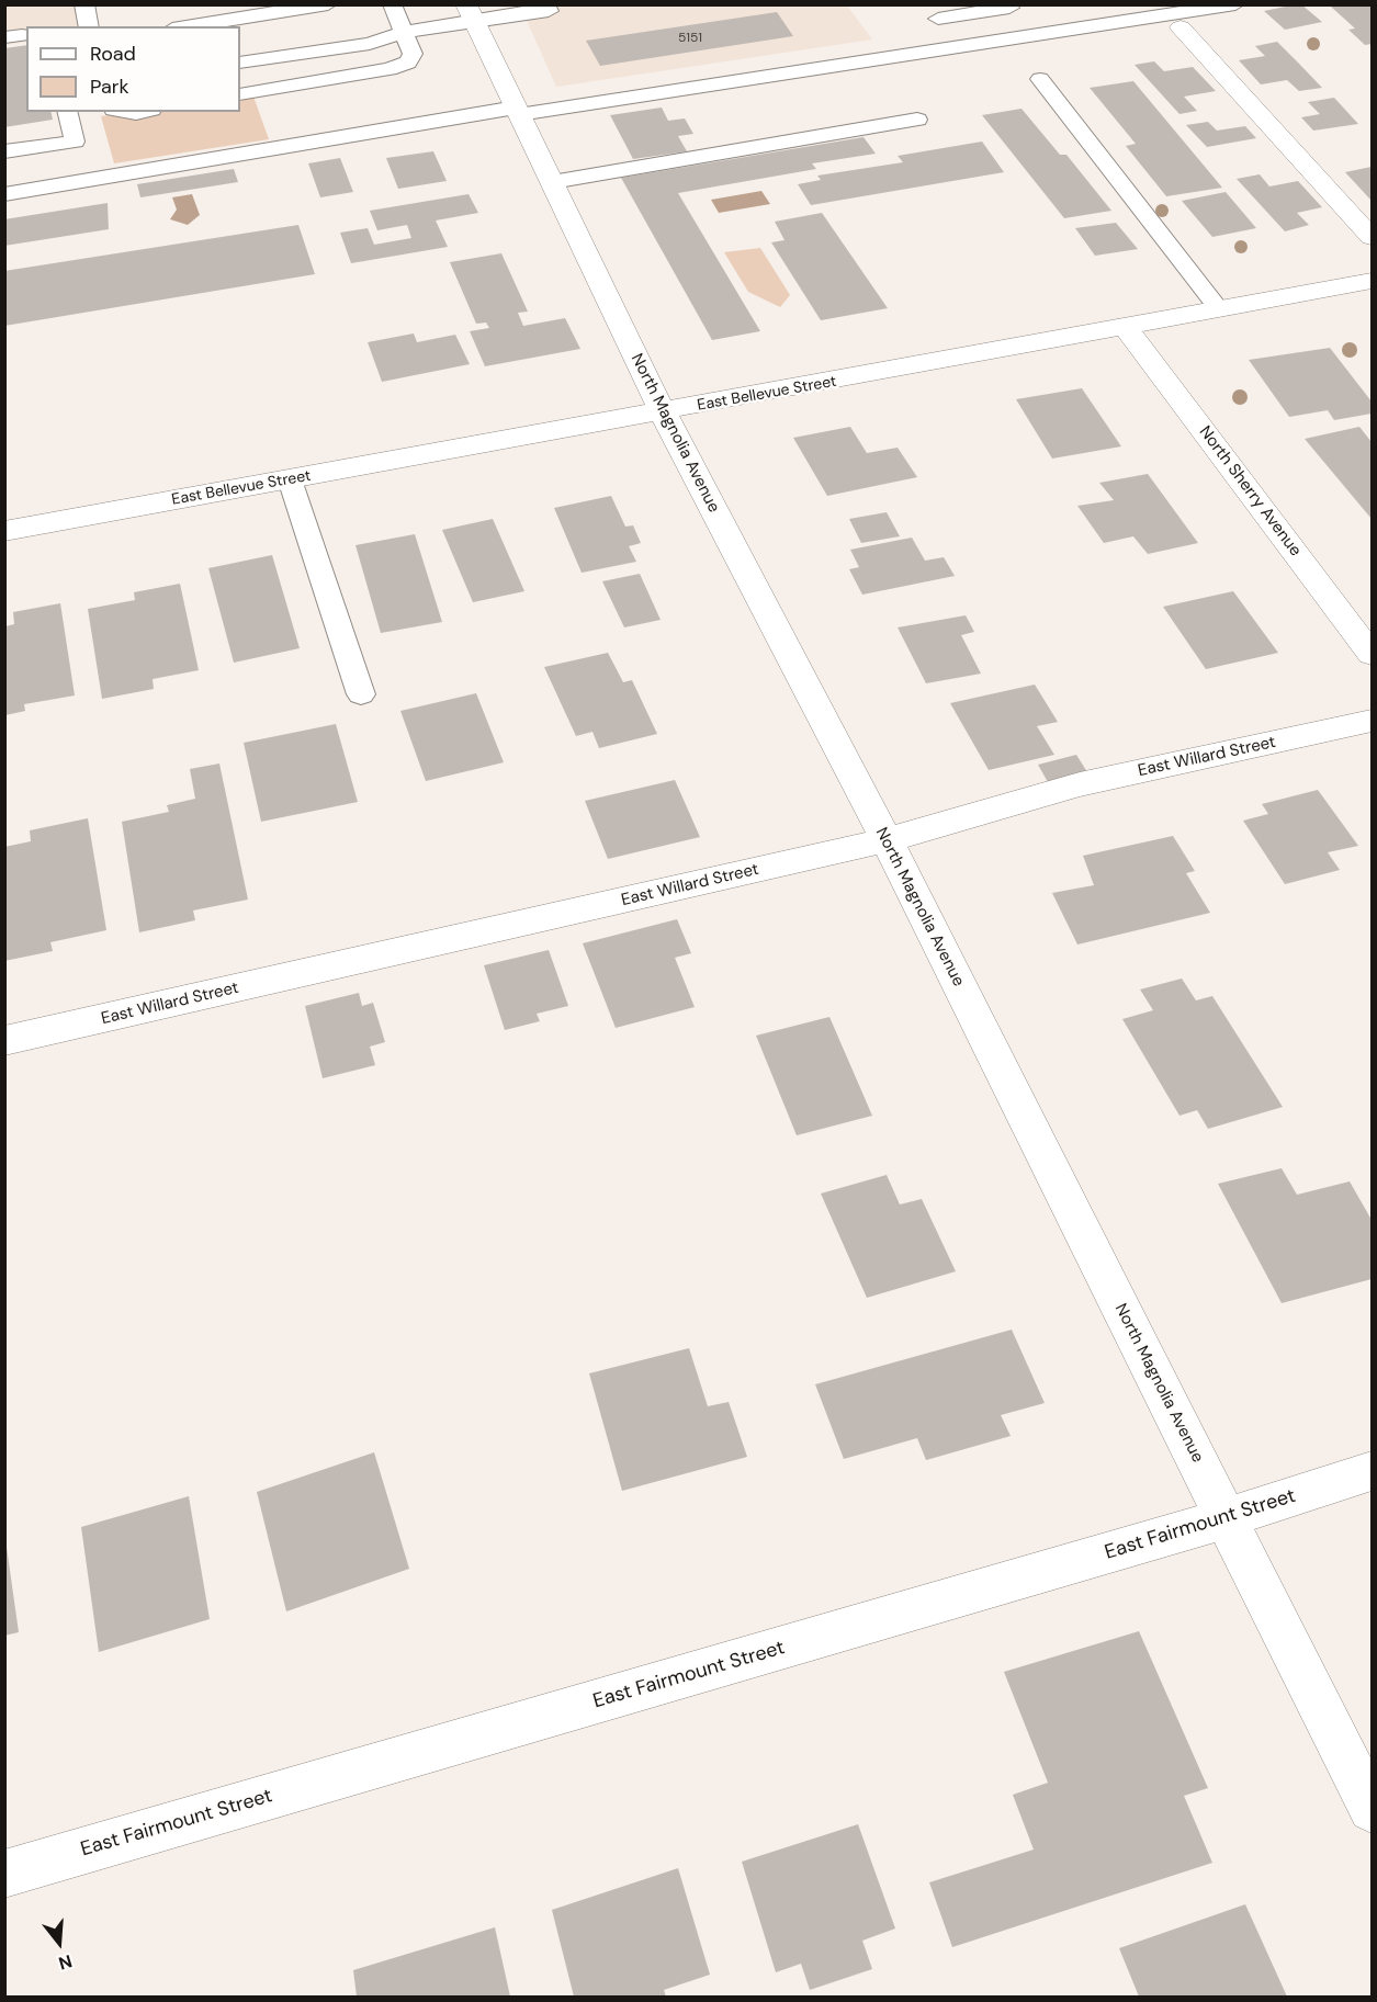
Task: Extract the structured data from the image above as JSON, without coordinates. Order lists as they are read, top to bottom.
{
  "streets": {
    "street": [
      "East Bellevue Street",
      "North Magnolia Avenue",
      "North Sherry Avenue",
      "East Willard Street",
      "East Fairmount Street"
    ]
  },
  "crossings": [
    ["East Bellevue Street", "North Magnolia Avenue"],
    ["East Bellevue Street", "North Sherry Avenue"],
    ["North Magnolia Avenue", "East Willard Street"],
    ["North Magnolia Avenue", "East Fairmount Street"]
  ],
  "house_numbers": ["5151"],
  "legend": ["Road", "Park"],
  "north": "bottom"
}
